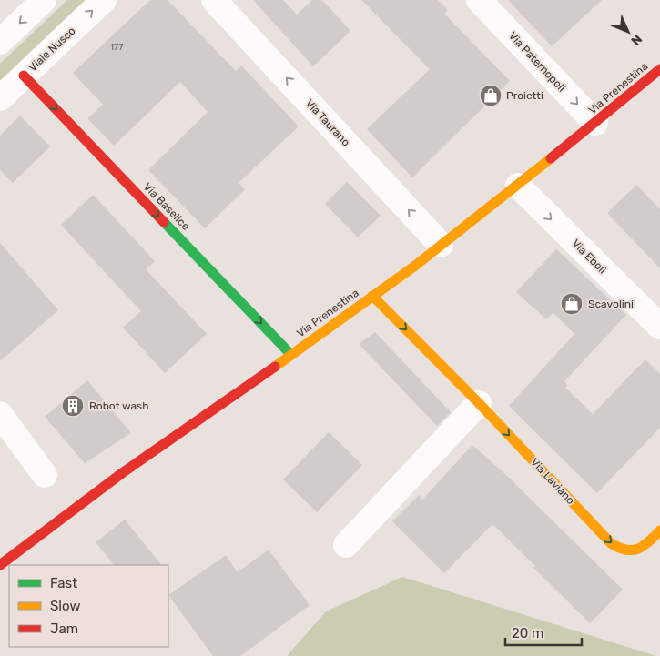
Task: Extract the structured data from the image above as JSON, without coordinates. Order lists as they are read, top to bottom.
{
  "streets": {
    "main road": ["Via Prenestina", "Via Baselice", "Via Laviano"],
    "street": [
      "Viale Nusco",
      "Via Paternopoli",
      "Via Taurano",
      "Via Eboli"
    ]
  },
  "crossings": [
    ["Viale Nusco", "Via Baselice"],
    ["Via Paternopoli", "Via Prenestina"],
    ["Via Prenestina", "Via Taurano"],
    ["Via Prenestina", "Via Baselice"],
    ["Via Prenestina", "Via Eboli"],
    ["Via Prenestina", "Via Laviano"]
  ],
  "one_way": [
    "Via Paternopoli",
    "Via Taurano",
    "Via Baselice",
    "Via Eboli",
    "Via Laviano"
  ],
  "places": {
    "shop": ["Proietti", "Scavolini"],
    "building": ["Robot wash"]
  },
  "house_numbers": ["177"],
  "legend": ["Fast", "Slow", "Jam"],
  "scale_bar": "20 m",
  "north": "bottom right"
}
